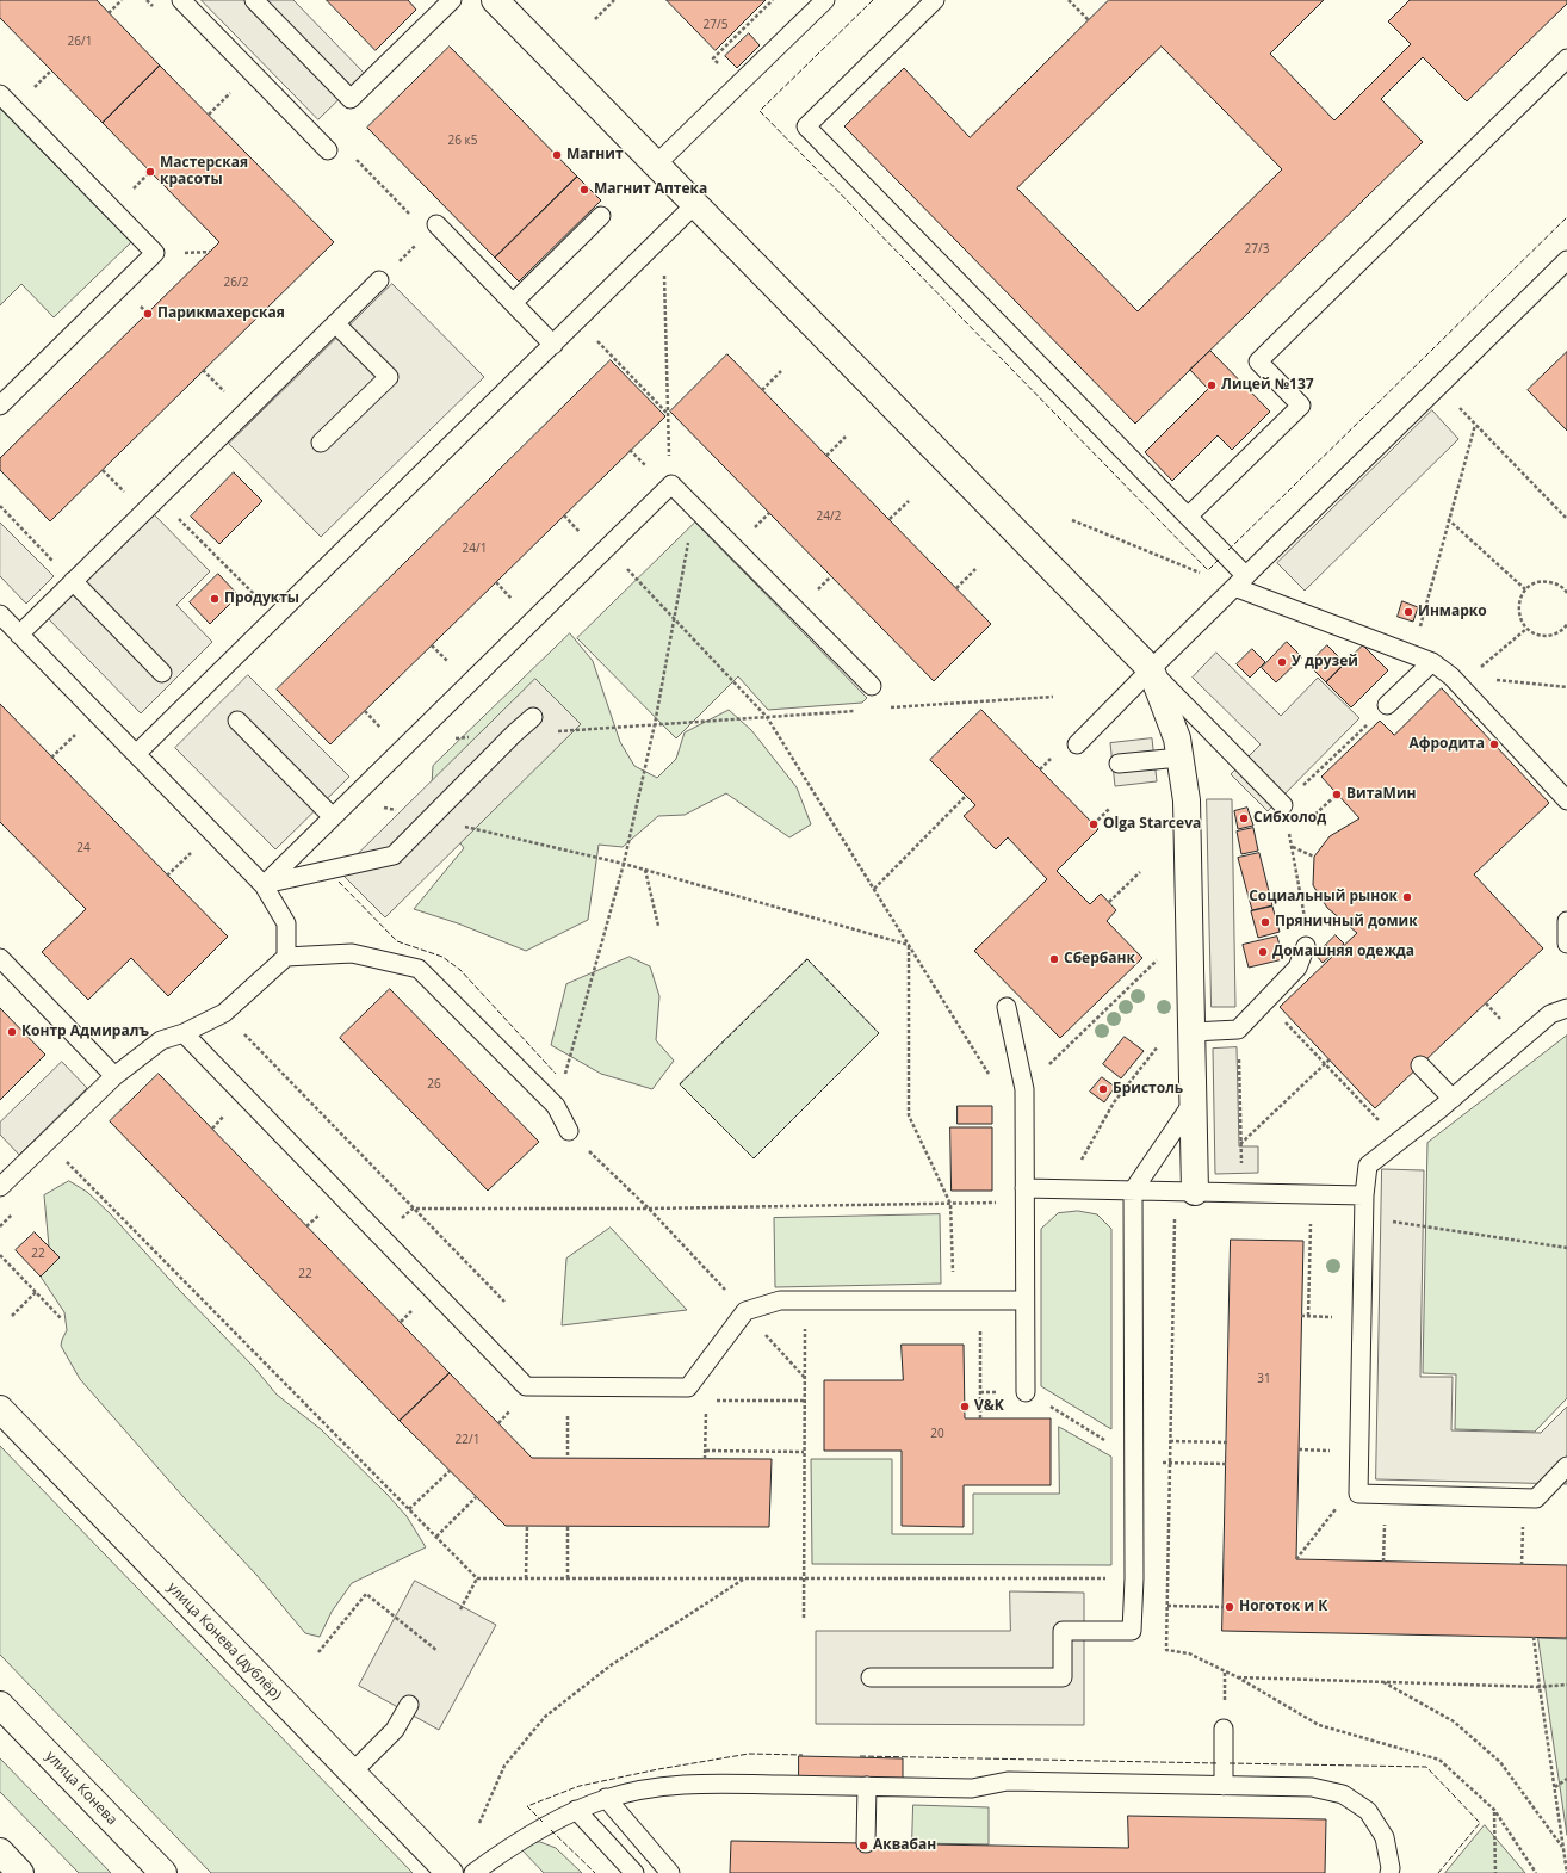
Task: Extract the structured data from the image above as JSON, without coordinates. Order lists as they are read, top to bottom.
{
  "streets": {
    "street": ["улица Конева (дублёр)", "улица Конева"]
  },
  "places": [
    "Магнит",
    "Мастерская красоты",
    "Магнит Аптека",
    "Парикмахерская",
    "Лицей №137",
    "Продукты",
    "Инмарко",
    "У друзей",
    "Афродита",
    "ВитаМин",
    "Сибхолод",
    "Olga Starceva",
    "Социальный рынок",
    "Пряничный домик",
    "Домашняя одежда",
    "Сбербанк",
    "Контр Адмиралъ",
    "Бристоль",
    "V&K",
    "Ноготок и К",
    "Аквабан"
  ],
  "house_numbers": [
    "27/5",
    "26/1",
    "26 к5",
    "27/3",
    "26/2",
    "24/2",
    "24/1",
    "24",
    "26",
    "22",
    "22",
    "31",
    "20",
    "22/1"
  ]
}
